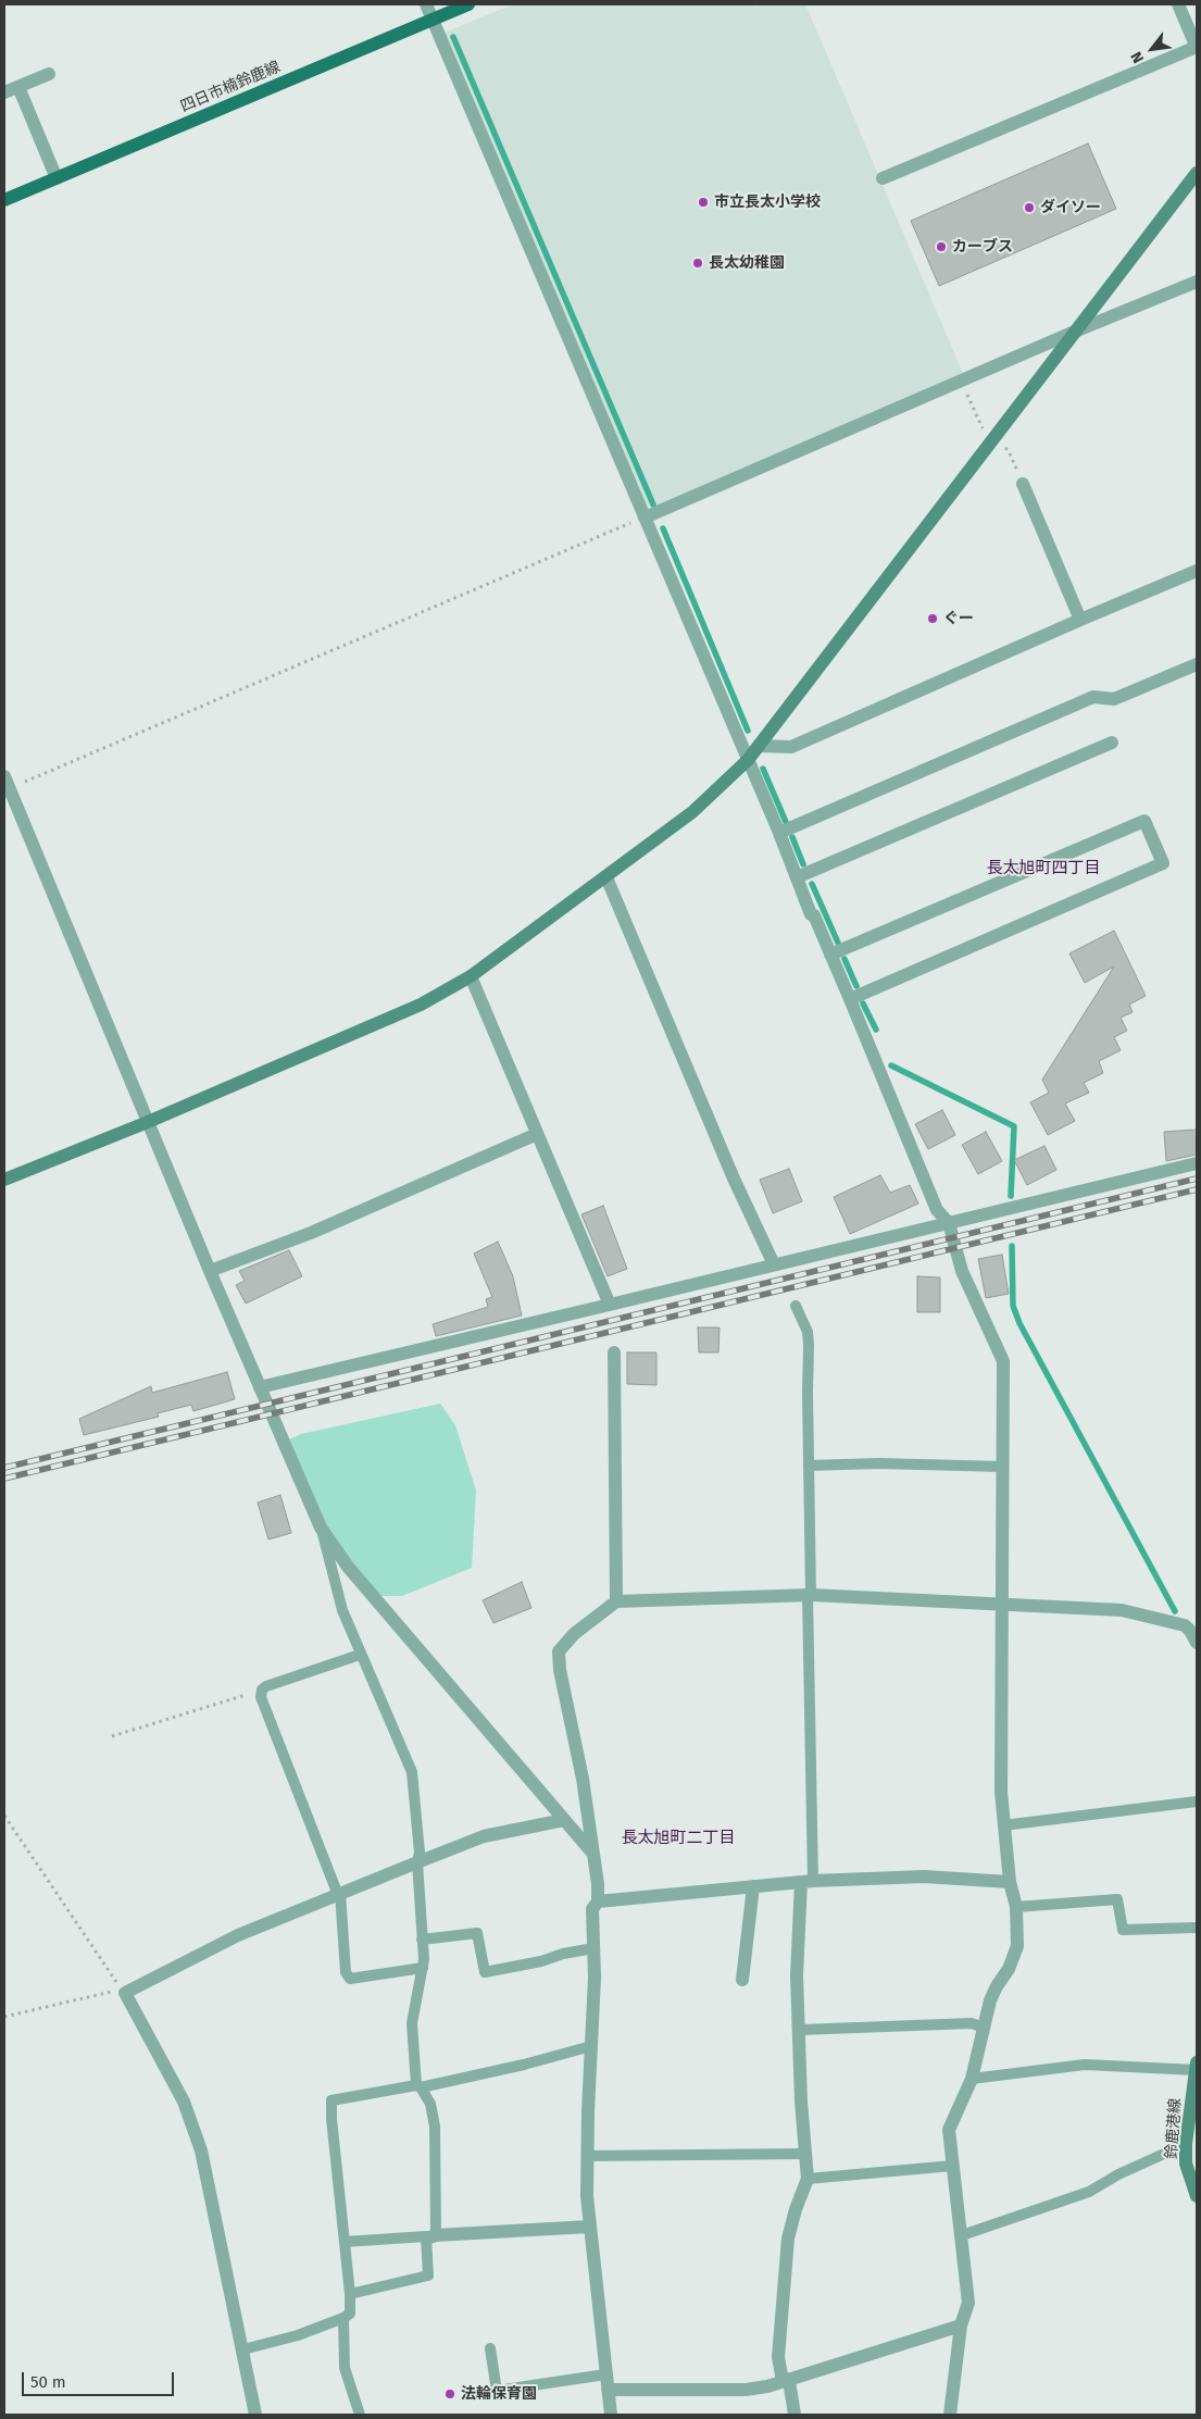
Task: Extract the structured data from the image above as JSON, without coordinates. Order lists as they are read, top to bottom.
{
  "streets": {
    "main road": ["四日市楠鈴鹿線"],
    "street": ["鈴鹿港線"]
  },
  "districts": ["長太旭町四丁目", "長太旭町二丁目"],
  "places": [
    "市立長太小学校",
    "ダイソー",
    "カーブス",
    "長太幼稚園",
    "ぐー",
    "法輪保育園"
  ],
  "scale_bar": "50 m",
  "north": "bottom left"
}
